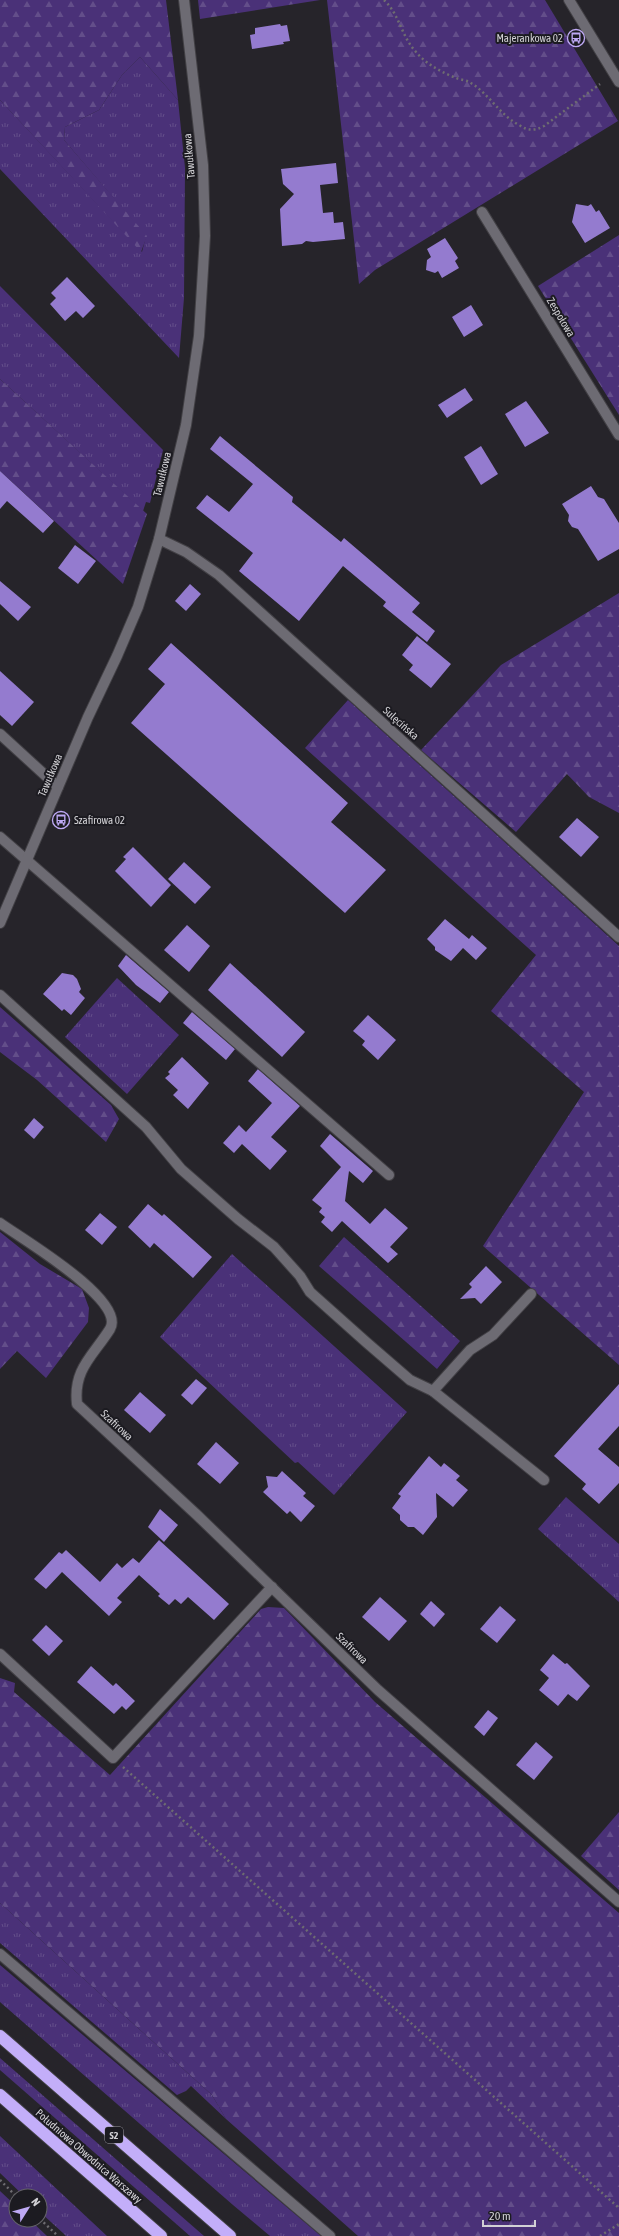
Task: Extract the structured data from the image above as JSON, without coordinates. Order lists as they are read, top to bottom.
{
  "streets": {
    "highway": ["S2", "Południowa Obwodnica Warszawy"],
    "street": [
      "Tawułkowa",
      "Zespołowa",
      "Sulęcińska",
      "Szafirowa"
    ]
  },
  "crossings": [
    ["Tawułkowa", "Sulęcińska"]
  ],
  "places": {
    "bus stop": ["Majerankowa 02", "Szafirowa 02"]
  },
  "scale_bar": "20 m",
  "north": "top right"
}
